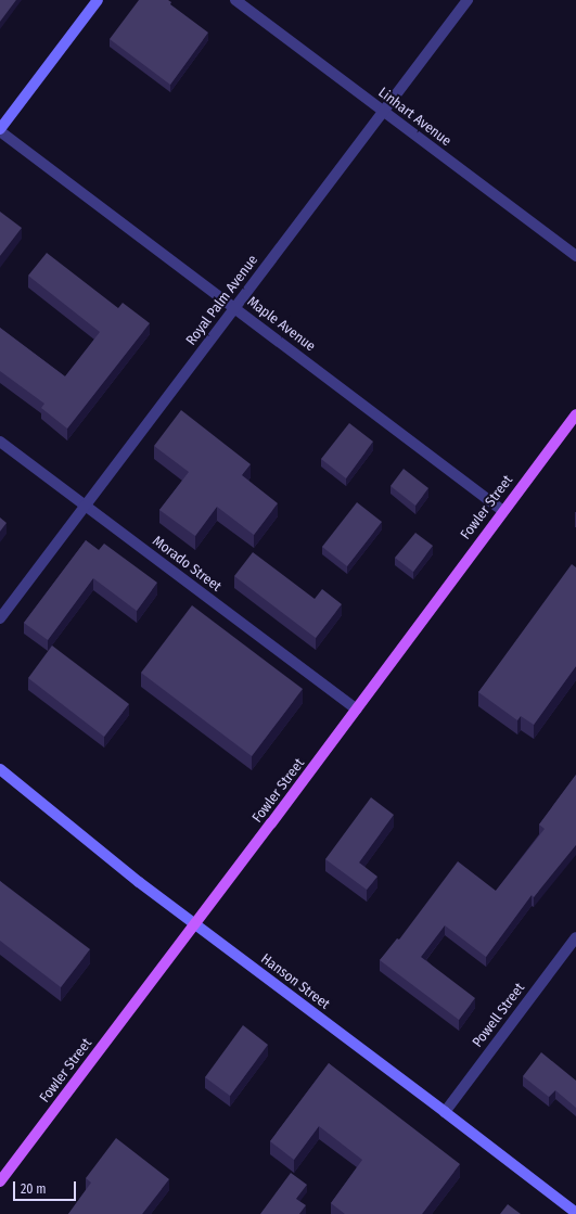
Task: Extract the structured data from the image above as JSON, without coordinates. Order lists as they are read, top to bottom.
{
  "streets": {
    "main road": ["Fowler Street"],
    "street": [
      "Linhart Avenue",
      "Royal Palm Avenue",
      "Maple Avenue",
      "Morado Street",
      "Hanson Street",
      "Powell Street"
    ]
  },
  "crossings": [
    ["Linhart Avenue", "Royal Palm Avenue"],
    ["Royal Palm Avenue", "Maple Avenue"],
    ["Royal Palm Avenue", "Morado Street"],
    ["Maple Avenue", "Fowler Street"],
    ["Fowler Street", "Morado Street"],
    ["Fowler Street", "Hanson Street"],
    ["Hanson Street", "Powell Street"]
  ],
  "scale_bar": "20 m"
}
